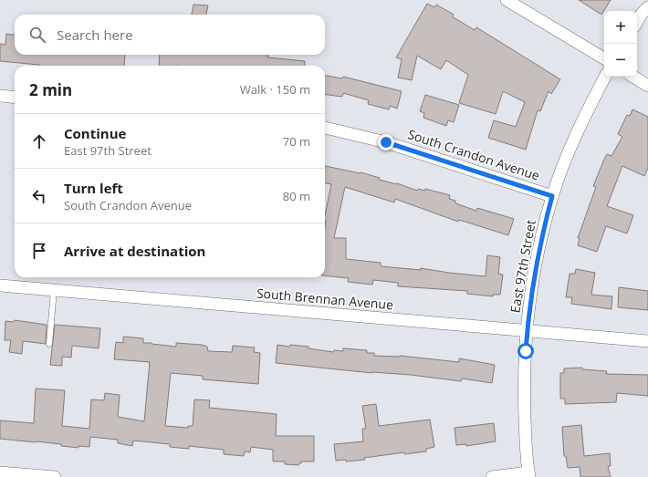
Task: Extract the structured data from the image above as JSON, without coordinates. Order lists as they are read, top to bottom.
{
  "streets": {
    "street": ["South Crandon Avenue", "East 97th Street", "South Brennan Avenue"]
  },
  "crossings": [
    ["South Crandon Avenue", "East 97th Street"],
    ["East 97th Street", "South Brennan Avenue"]
  ],
  "page": {
    "map_buttons": ["+", "−"],
    "search": "Search here",
    "heading": ["2 min", "Walk · 150 m"],
    "list": [
      ["Continue", "East 97th Street", "70 m"],
      ["Turn left", "South Crandon Avenue", "80 m"],
      "Arrive at destination"
    ]
  }
}
